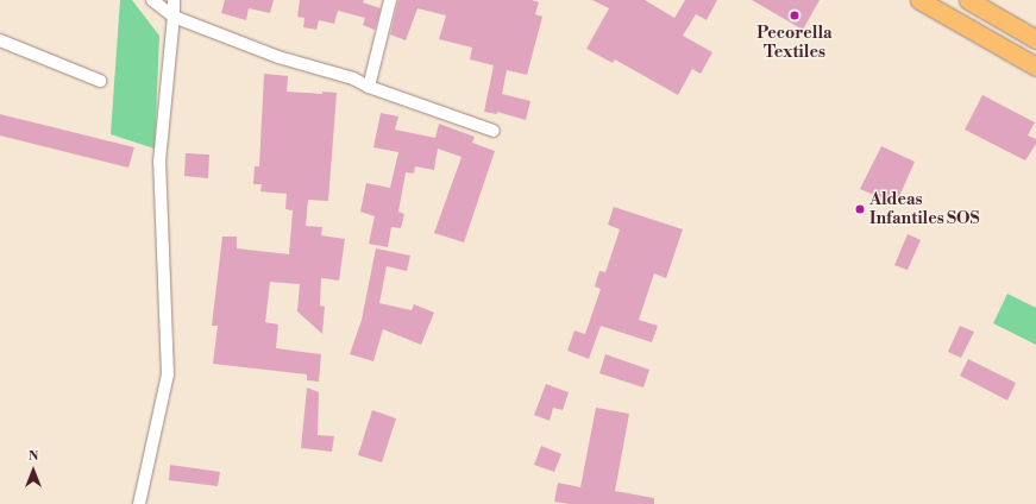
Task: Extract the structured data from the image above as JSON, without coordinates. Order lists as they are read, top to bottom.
{
  "places": ["Pecorella Textiles", "Aldeas Infantiles SOS"],
  "north": "top"
}
